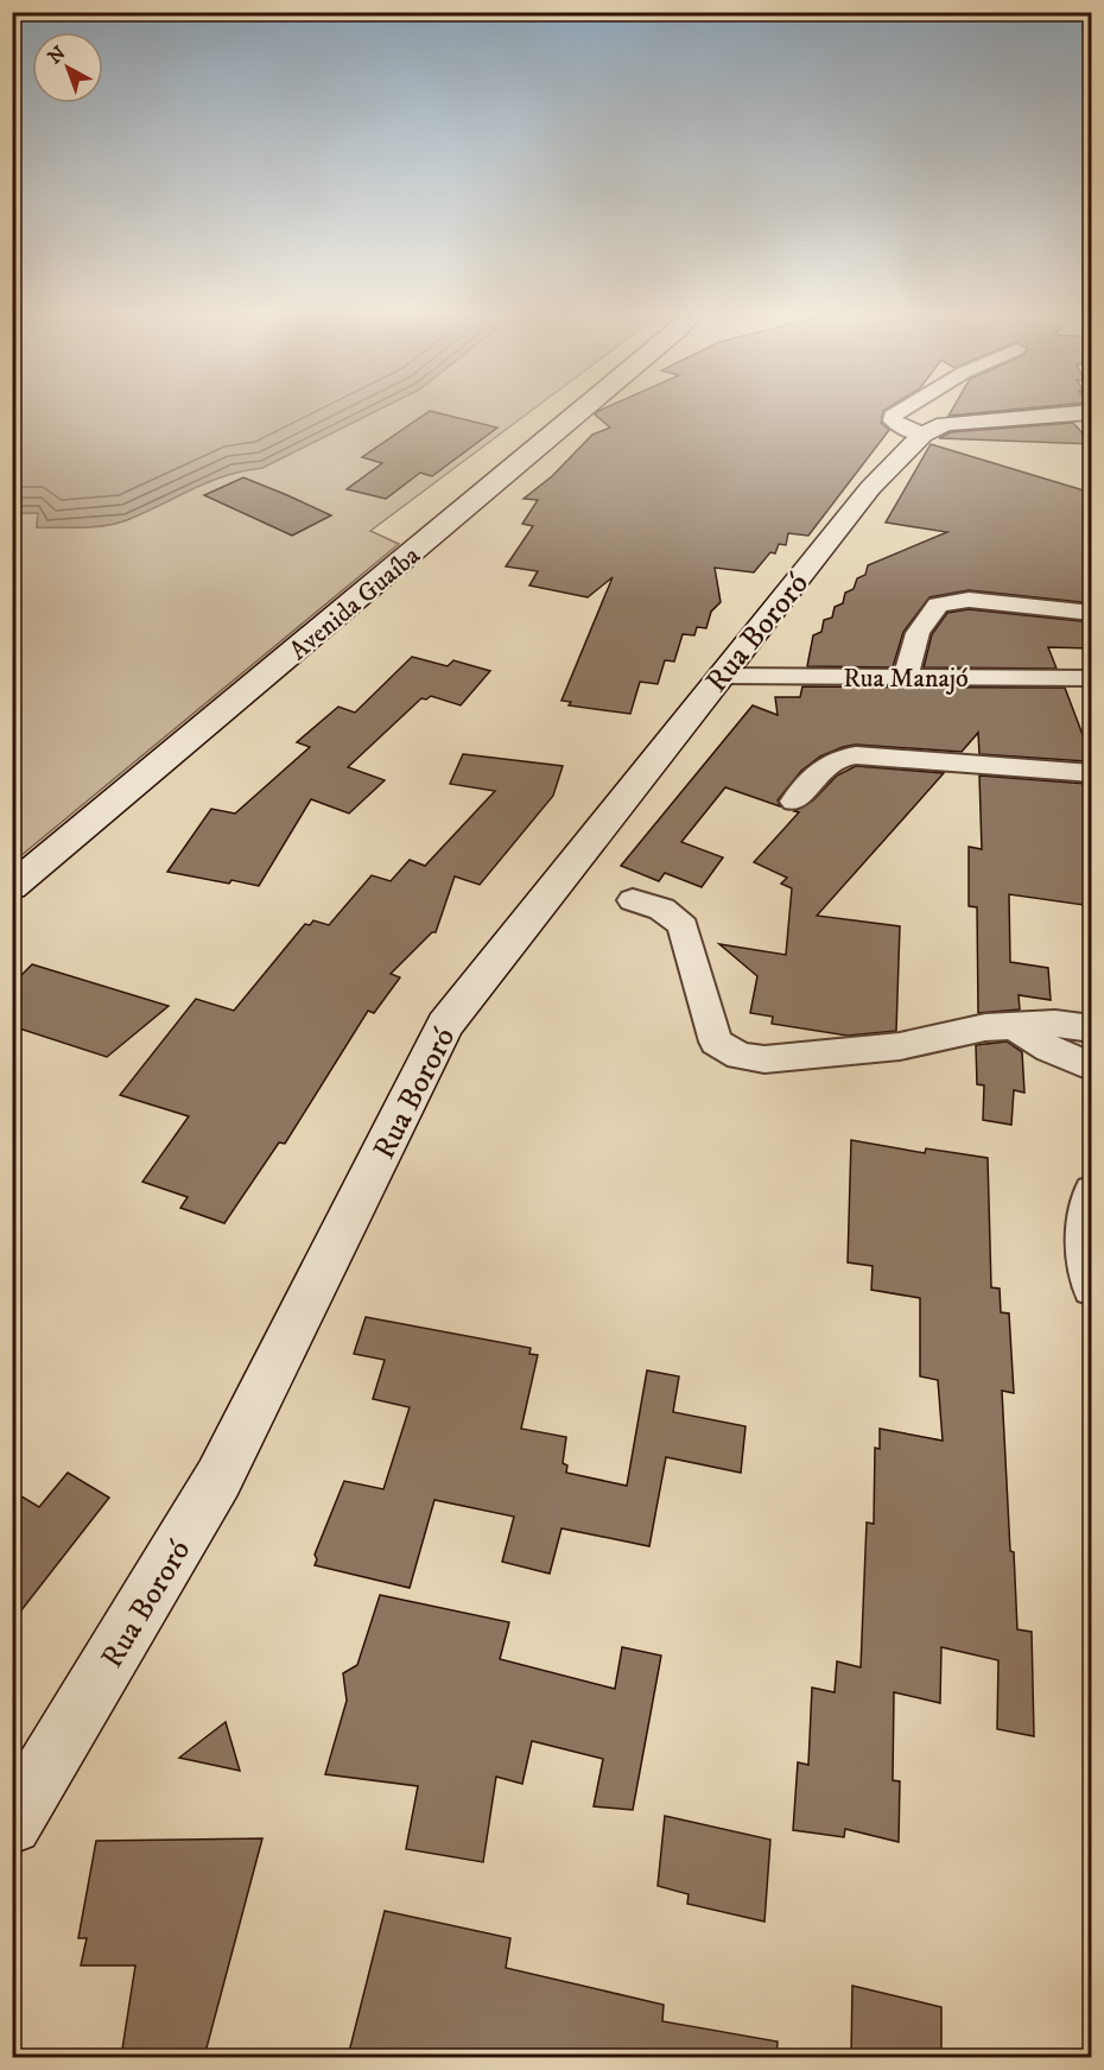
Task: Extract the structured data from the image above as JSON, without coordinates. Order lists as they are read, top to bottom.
{
  "streets": {
    "street": ["Avenida Guaíba", "Rua Bororó", "Rua Manajó"]
  },
  "crossings": [
    ["Rua Bororó", "Rua Manajó"]
  ],
  "north": "top left"
}
